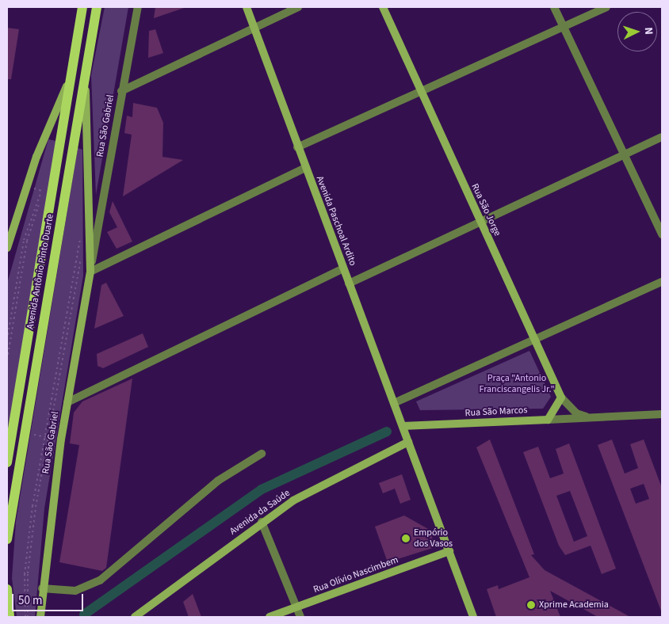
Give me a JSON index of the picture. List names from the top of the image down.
{
  "streets": {
    "main road": [
      "Rua São Gabriel",
      "Rua São Jorge",
      "Avenida Paschoal Ardito",
      "Avenida Antônio Pinto Duarte",
      "Rua São Marcos",
      "Avenida da Saúde",
      "Rua Olívio Nascimbem"
    ]
  },
  "crossings": [
    ["Rua São Gabriel", "Avenida Antônio Pinto Duarte"],
    ["Rua São Jorge", "Rua São Marcos"],
    ["Avenida Paschoal Ardito", "Rua São Marcos"],
    ["Avenida Paschoal Ardito", "Avenida da Saúde"],
    ["Avenida Paschoal Ardito", "Rua Olívio Nascimbem"]
  ],
  "parks": ["Praça \"Antonio Franciscangelis Jr.\""],
  "places": ["Empório dos Vasos", "Xprime Academia"],
  "scale_bar": "50 m",
  "north": "right"
}
